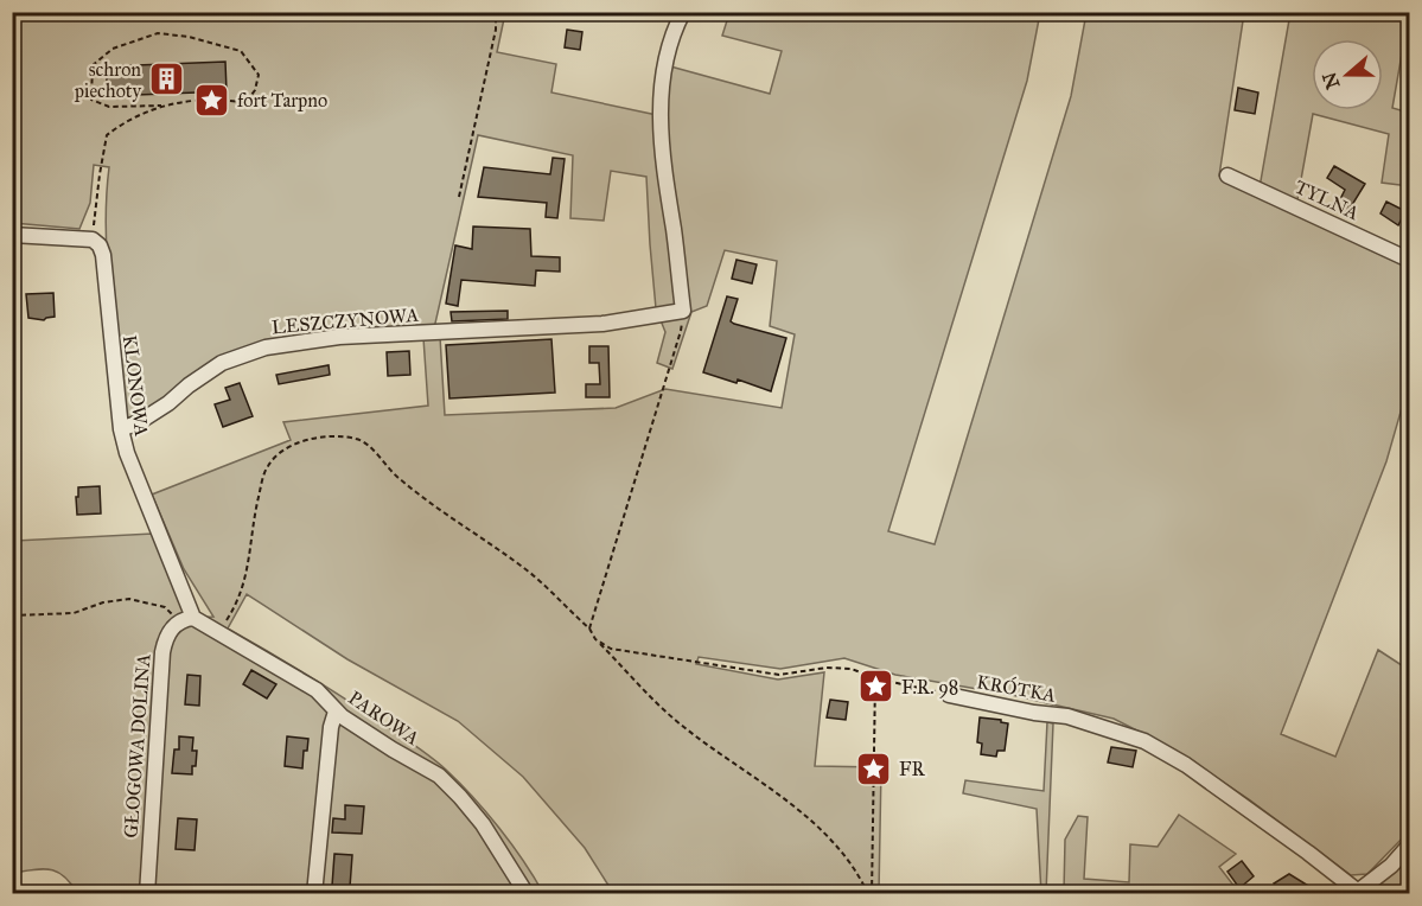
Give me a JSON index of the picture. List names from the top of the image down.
{
  "streets": {
    "street": [
      "TYLNA",
      "LESZCZYNOWA",
      "KLONOWA",
      "KRÓTKA",
      "PAROWA",
      "GŁOGOWA DOLINA"
    ]
  },
  "crossings": [
    ["LESZCZYNOWA", "KLONOWA"],
    ["KLONOWA", "PAROWA"],
    ["KLONOWA", "GŁOGOWA DOLINA"],
    ["PAROWA", "GŁOGOWA DOLINA"]
  ],
  "places": {
    "building": ["schron piechoty"],
    "place": ["fort Tarpno", "F.R. 98", "FR"]
  },
  "north": "left"
}
